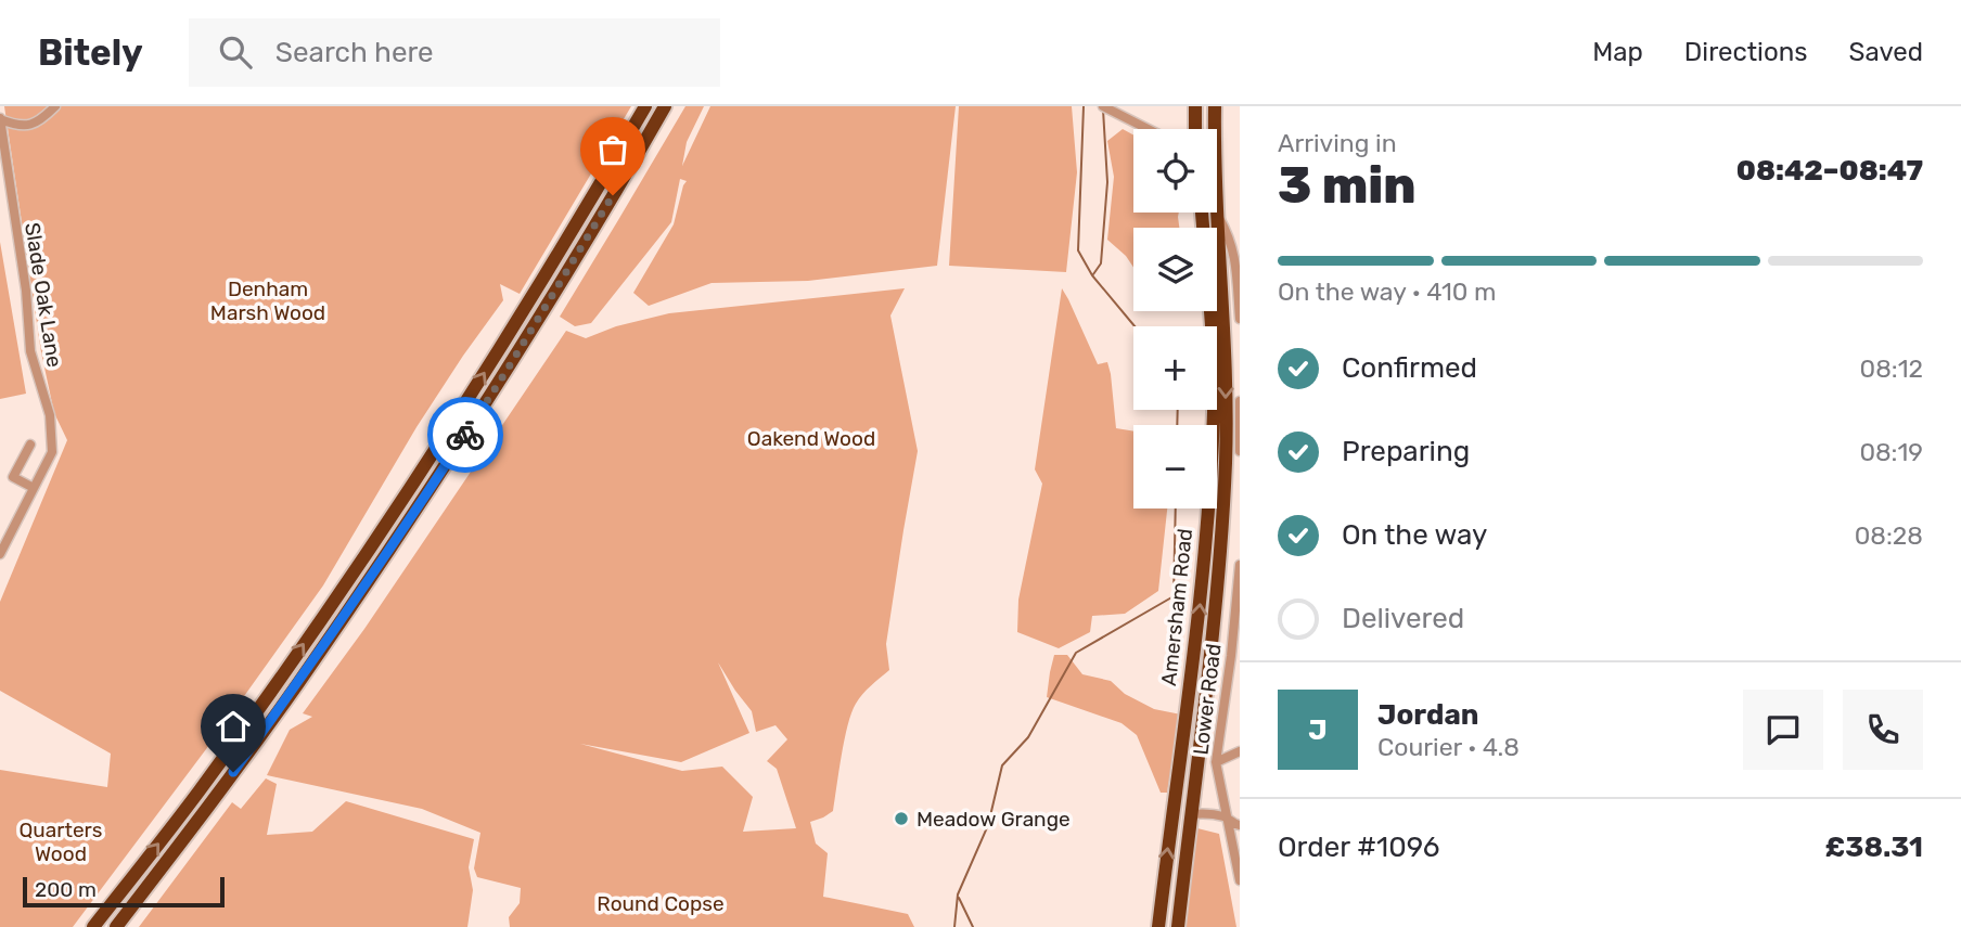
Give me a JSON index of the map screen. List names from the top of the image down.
{
  "streets": {
    "highway": ["Amersham Road"],
    "street": ["Slade Oak Lane", "Lower Road"]
  },
  "parks": [
    "Denham Marsh Wood",
    "Oakend Wood",
    "Quarters Wood",
    "Round Copse"
  ],
  "places": ["Meadow Grange"],
  "scale_bar": "200 m",
  "page": {
    "header": "Bitely",
    "search": "Search here",
    "nav": ["Map", "Directions", "Saved"],
    "heading": ["3 min", "Arriving in", "08:42–08:47"],
    "panel": [
      "Jordan",
      "Courier · 4.8",
      "Order #1096",
      "£38.31"
    ],
    "map_buttons": ["+", "−"],
    "bar": "On the way · 410 m",
    "list": [
      ["Confirmed", "08:12"],
      ["Preparing", "08:19"],
      ["On the way", "08:28"],
      "Delivered"
    ],
    "round": "J",
    "scale": "200 m"
  }
}
